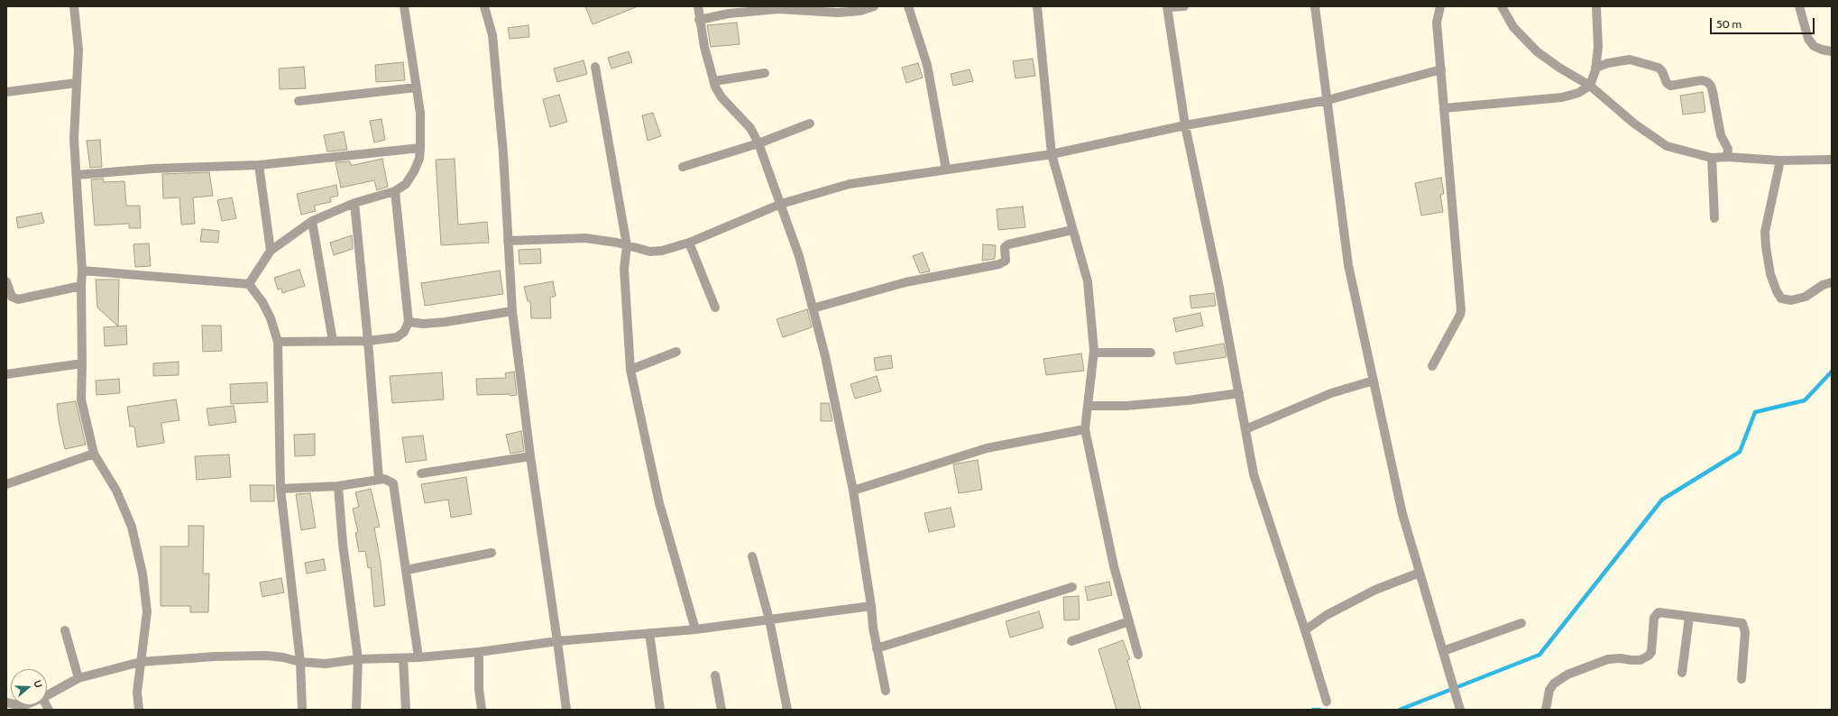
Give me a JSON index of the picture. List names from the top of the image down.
{
  "scale_bar": "50 m",
  "north": "right"
}
